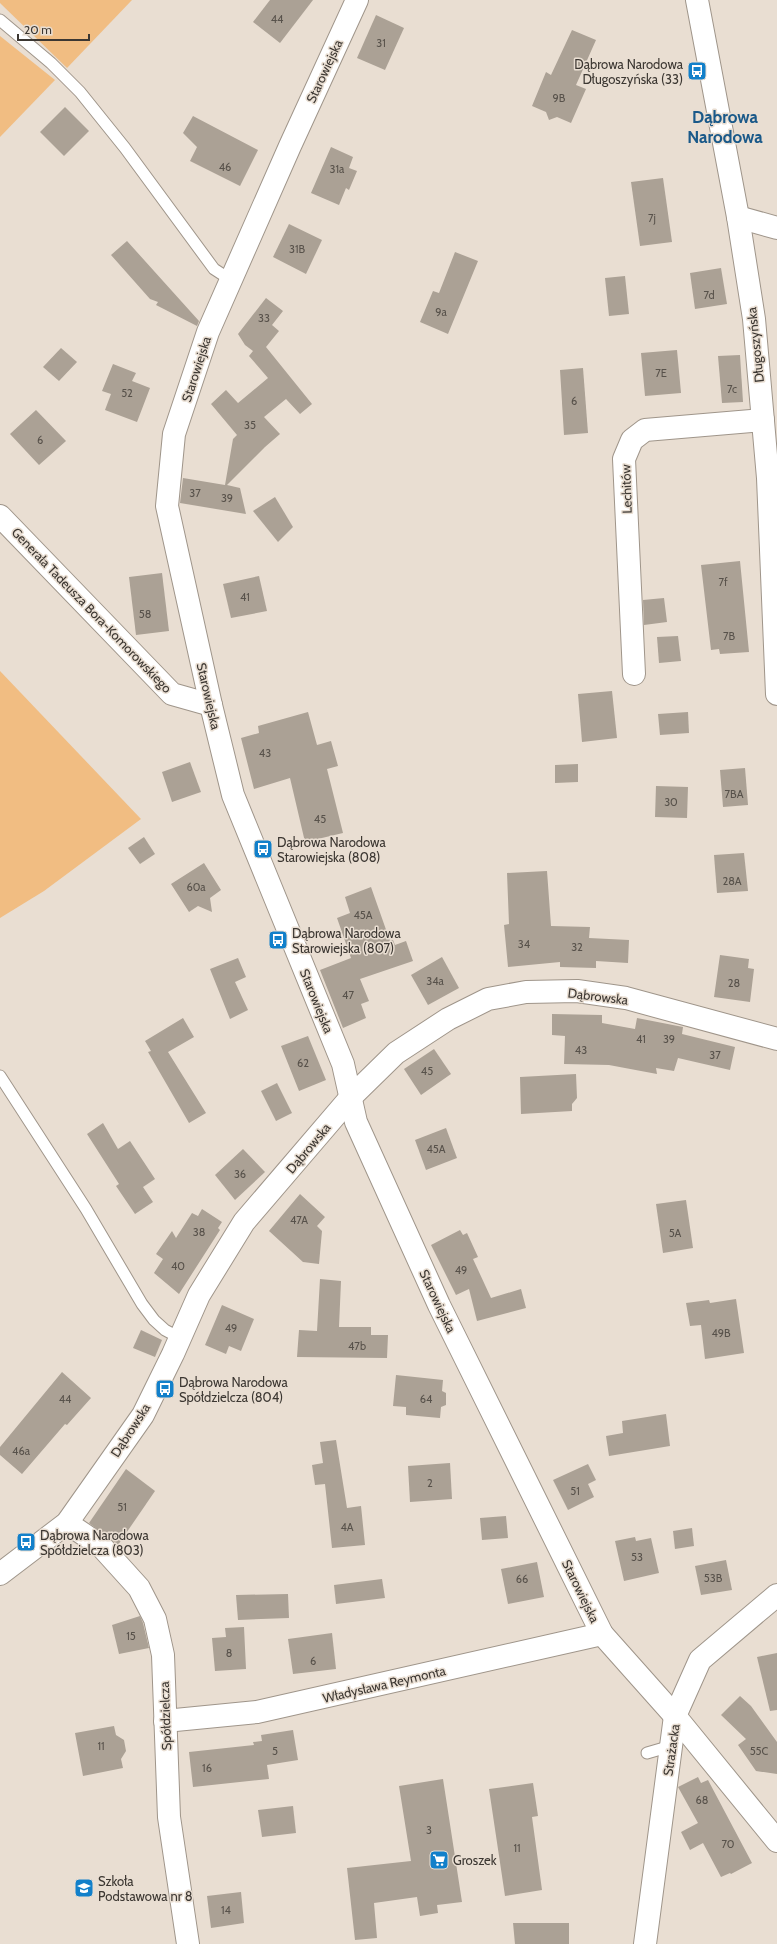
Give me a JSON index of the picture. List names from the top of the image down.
{
  "streets": {
    "street": [
      "Starowiejska",
      "Długoszyńska",
      "Lechitów",
      "Generała Tadeusza Bora-Komorowskiego",
      "Dąbrowska",
      "Władysława Reymonta",
      "Spółdzielcza",
      "Strażacka"
    ]
  },
  "crossings": [
    ["Starowiejska", "Generała Tadeusza Bora-Komorowskiego"],
    ["Starowiejska", "Dąbrowska"],
    ["Starowiejska", "Władysława Reymonta"],
    ["Starowiejska", "Strażacka"],
    ["Długoszyńska", "Lechitów"],
    ["Dąbrowska", "Spółdzielcza"],
    ["Władysława Reymonta", "Spółdzielcza"]
  ],
  "districts": ["Dąbrowa Narodowa"],
  "places": {
    "bus stop": [
      "Dąbrowa Narodowa Długoszyńska (33)",
      "Dąbrowa Narodowa Starowiejska (808)",
      "Dąbrowa Narodowa Starowiejska (807)",
      "Dąbrowa Narodowa Spółdzielcza (804)",
      "Dąbrowa Narodowa Spółdzielcza (803)"
    ],
    "supermarket": ["Groszek"],
    "school or university": ["Szkoła Podstawowa nr 8"]
  },
  "house_numbers": [
    "44",
    "31",
    "9B",
    "46",
    "31a",
    "7j",
    "31B",
    "7d",
    "9a",
    "33",
    "7E",
    "7c",
    "52",
    "6",
    "35",
    "6",
    "37",
    "39",
    "7f",
    "41",
    "58",
    "7B",
    "43",
    "7BA",
    "30",
    "45",
    "28A",
    "60a",
    "45A",
    "34",
    "32",
    "34a",
    "28",
    "47",
    "41",
    "39",
    "43",
    "37",
    "62",
    "45",
    "45A",
    "36",
    "47A",
    "38",
    "5A",
    "40",
    "49",
    "49",
    "49B",
    "47b",
    "44",
    "64",
    "46a",
    "2",
    "51",
    "51",
    "4A",
    "53",
    "53B",
    "66",
    "15",
    "8",
    "6",
    "11",
    "5",
    "55C",
    "16",
    "68",
    "3",
    "70",
    "11",
    "14"
  ],
  "scale_bar": "20 m"
}
